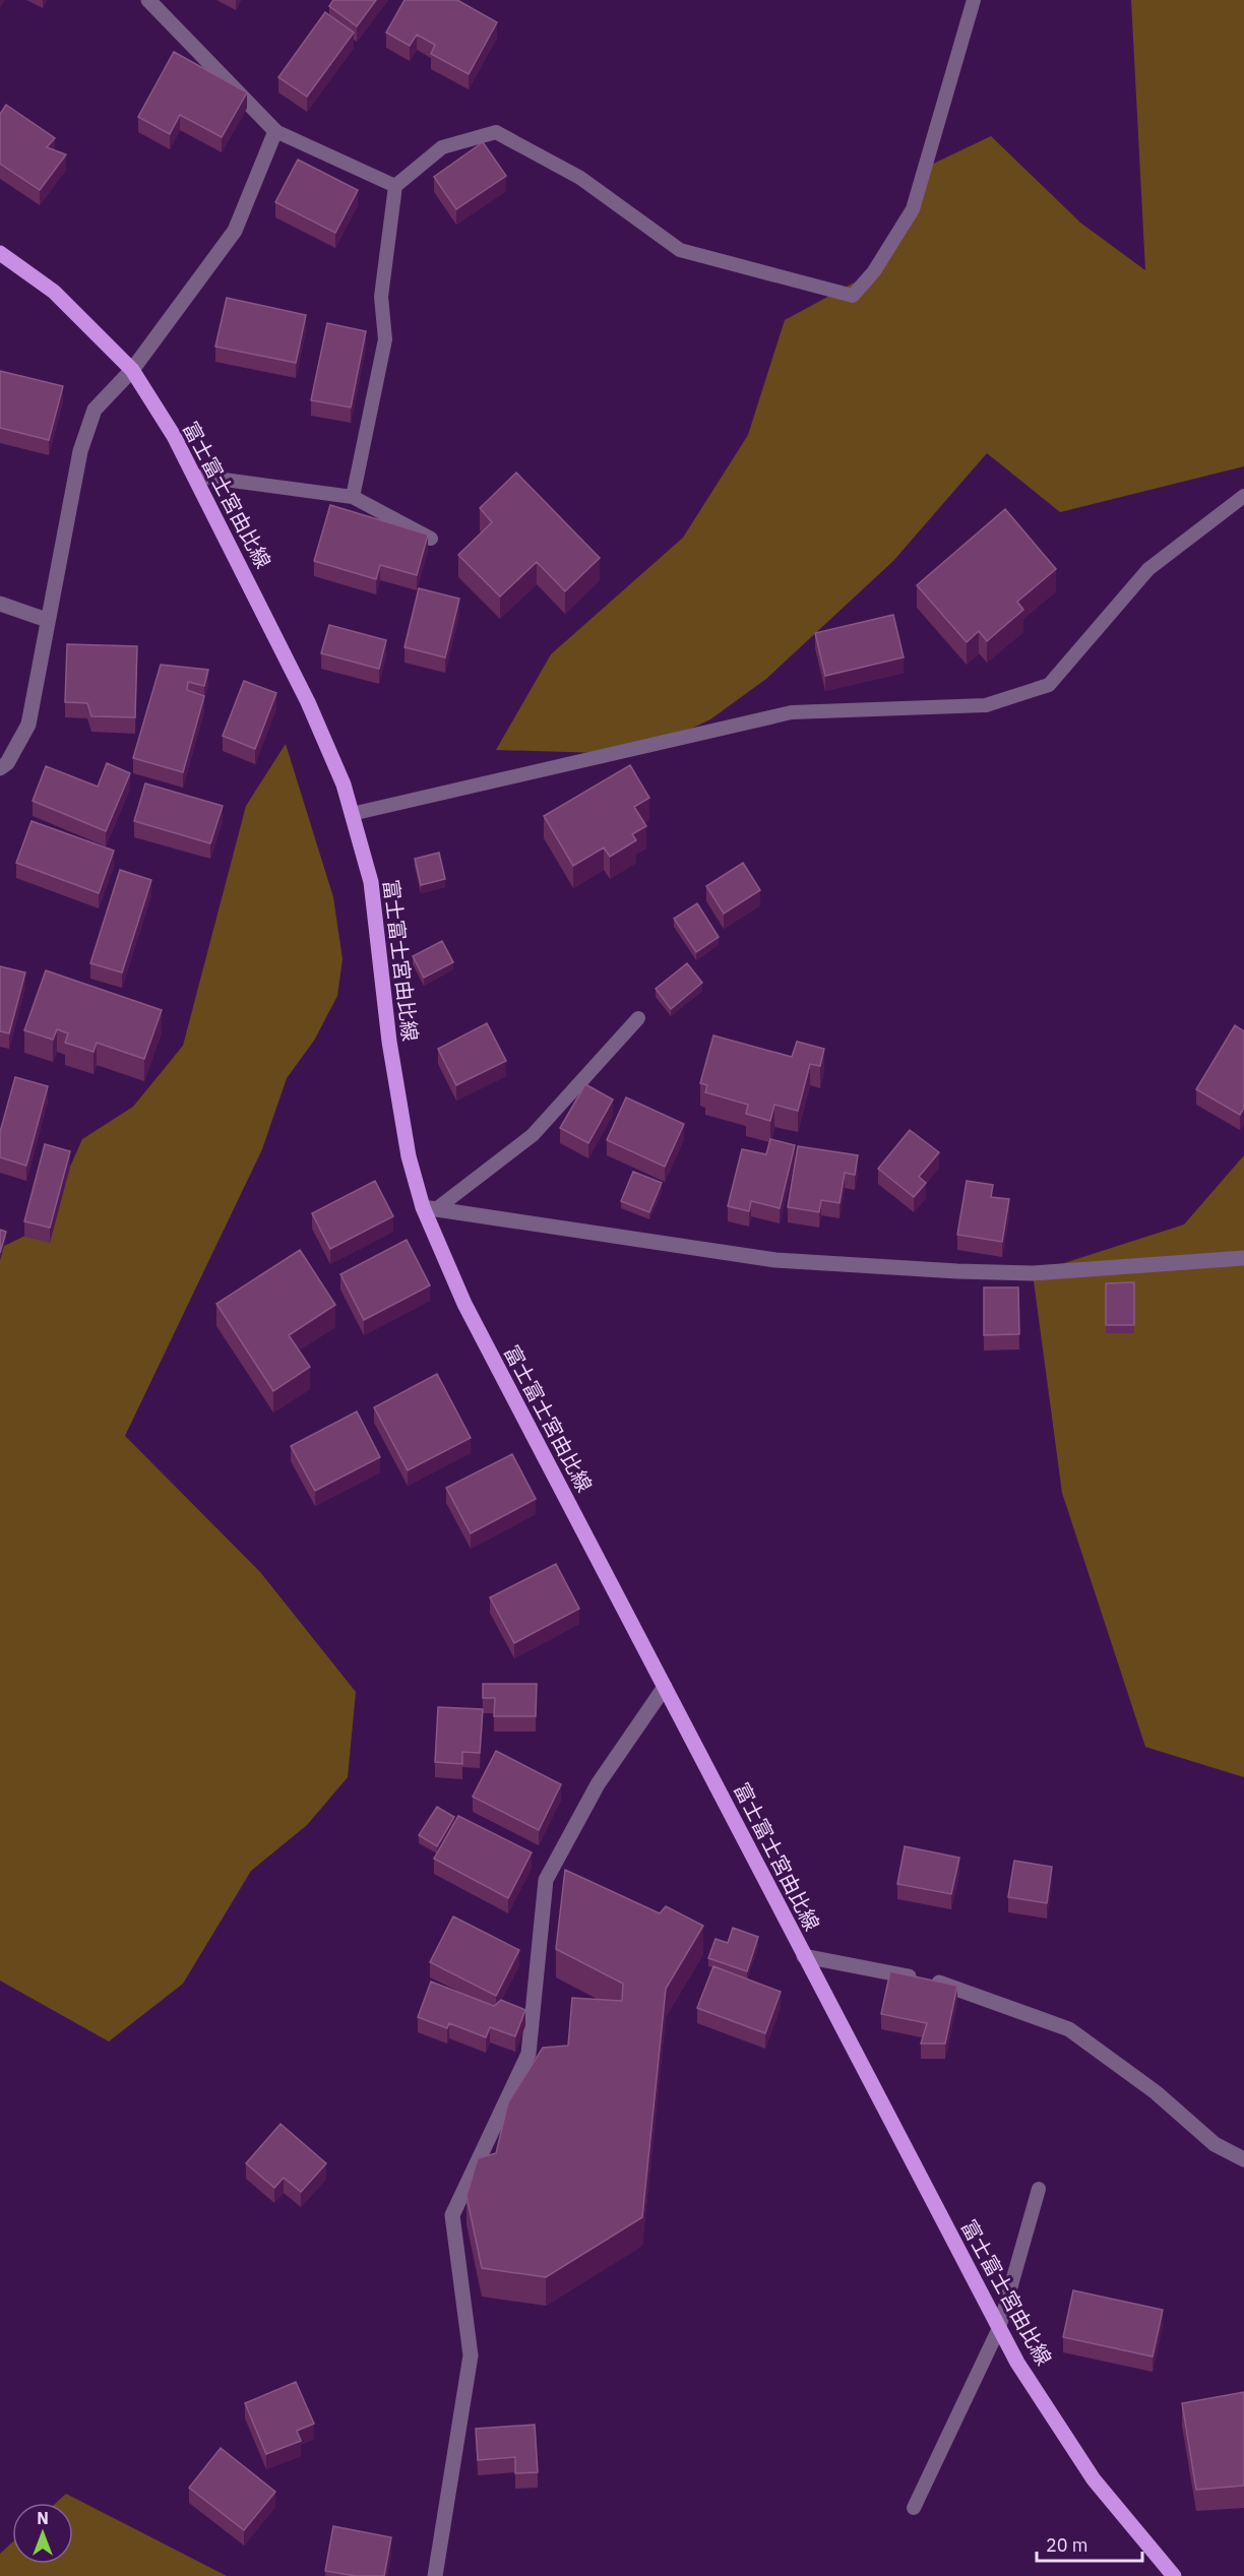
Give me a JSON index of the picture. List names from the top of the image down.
{
  "streets": {
    "main road": ["富士富士宮由比線"]
  },
  "scale_bar": "20 m",
  "north": "top"
}
